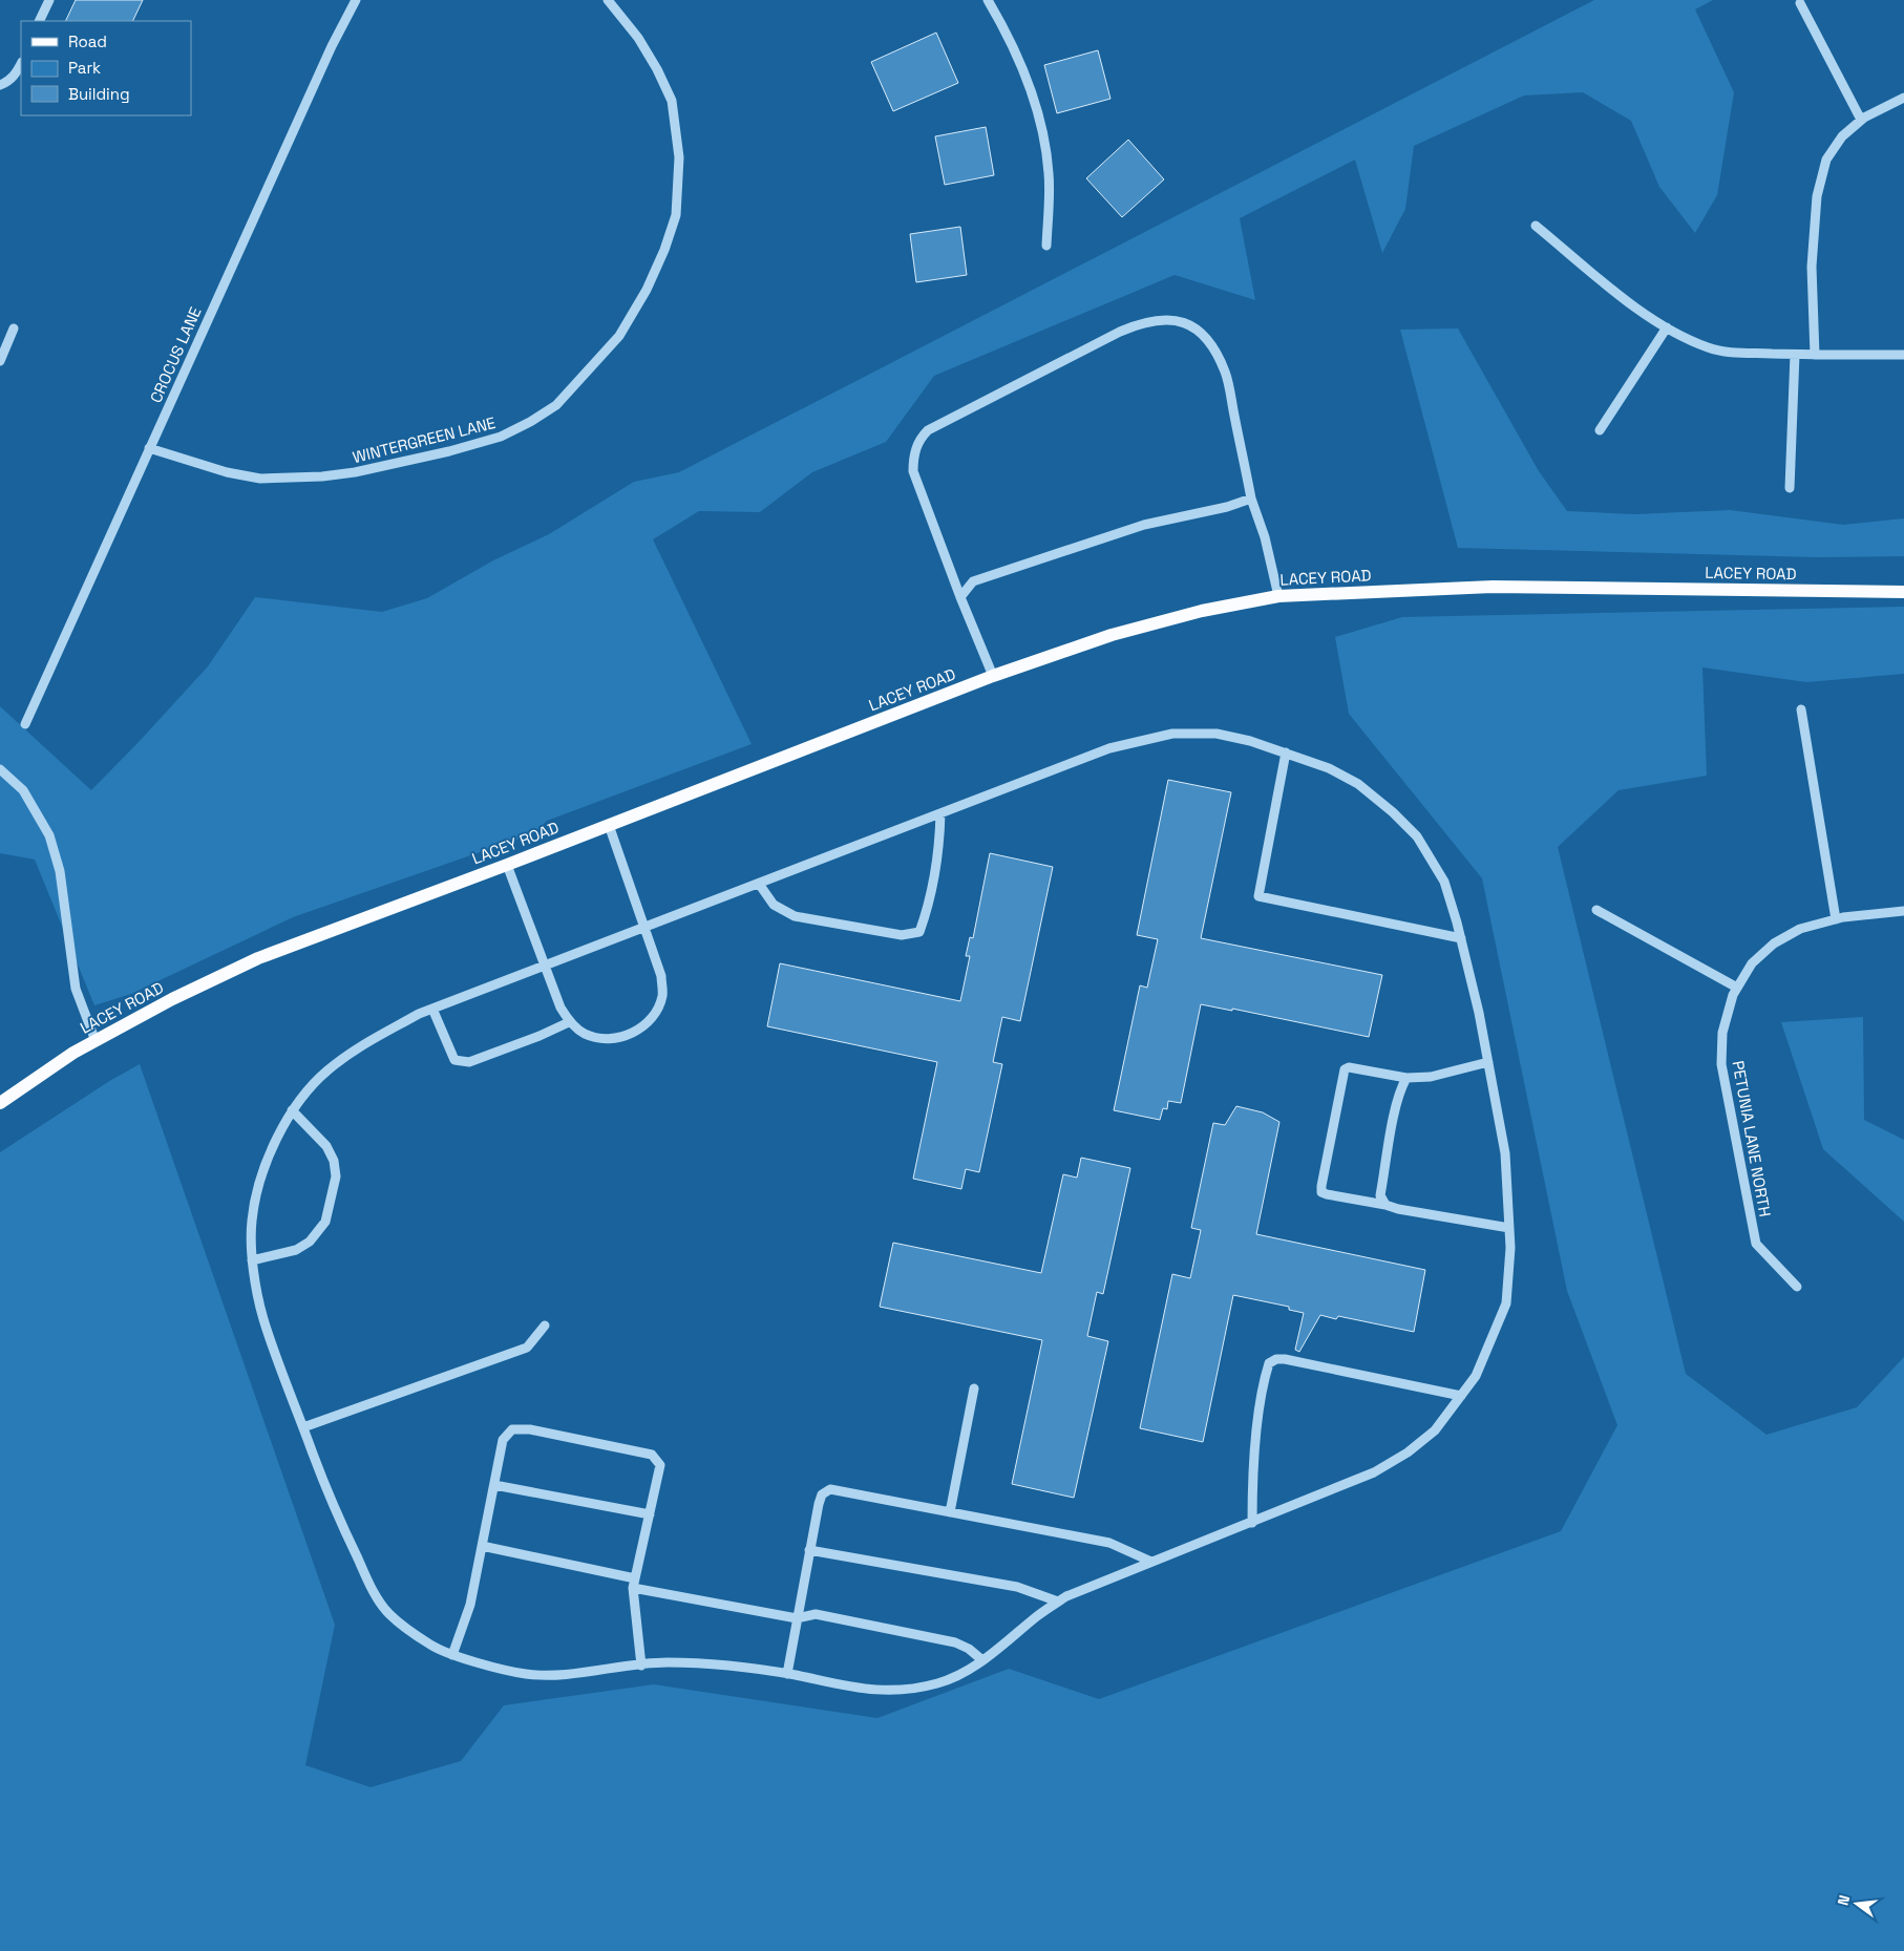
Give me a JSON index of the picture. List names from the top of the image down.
{
  "streets": {
    "main road": ["LACEY ROAD"],
    "street": ["CROCUS LANE", "WINTERGREEN LANE", "PETUNIA LANE NORTH"]
  },
  "crossings": [
    ["CROCUS LANE", "WINTERGREEN LANE"]
  ],
  "legend": ["Road", "Park", "Building"],
  "north": "left"
}
